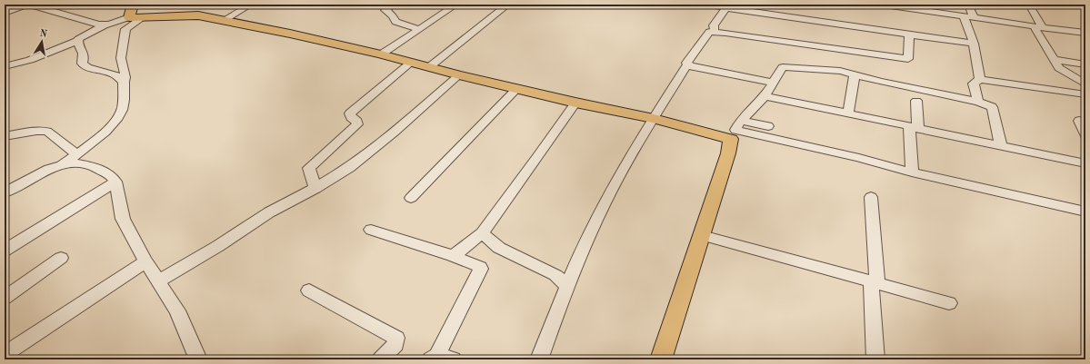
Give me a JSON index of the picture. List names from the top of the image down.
{
  "north": "top"
}
